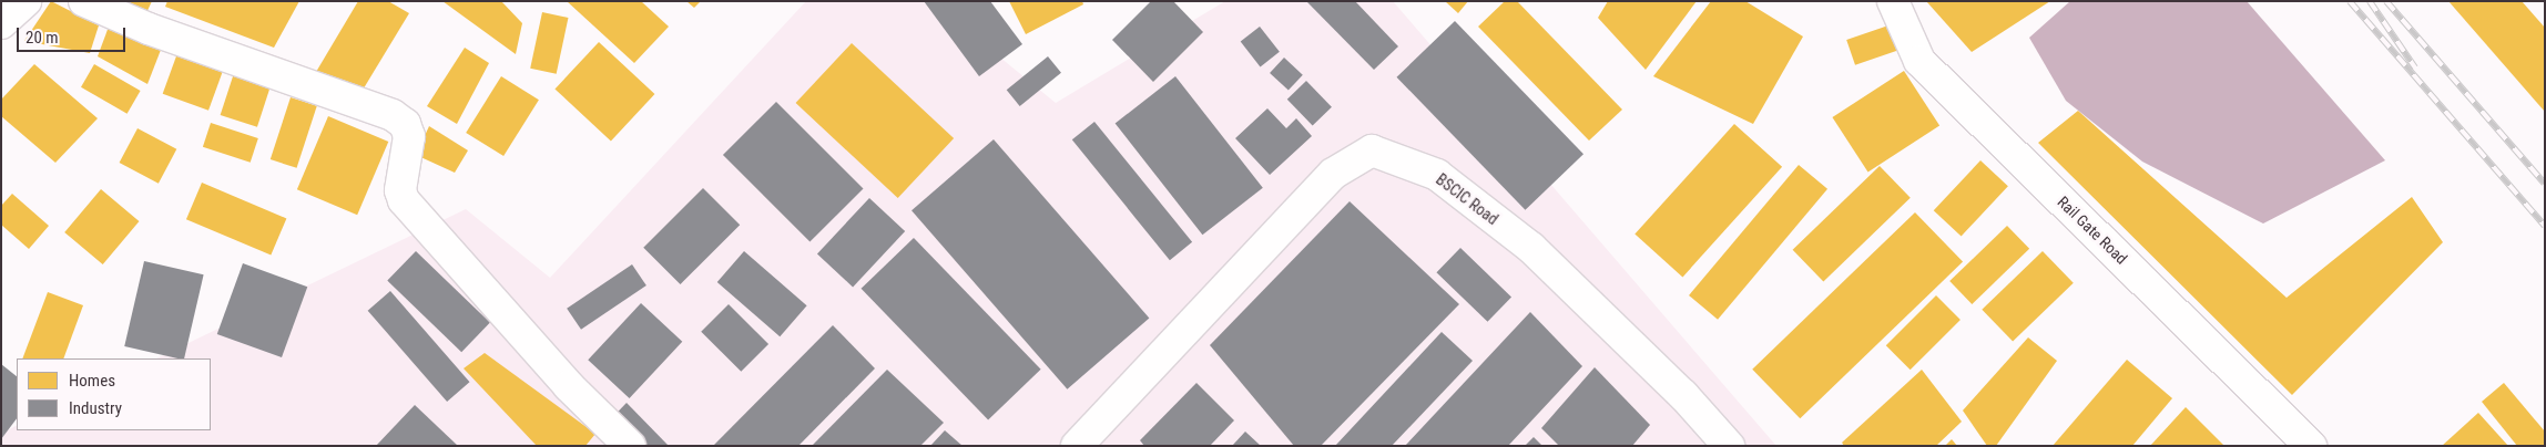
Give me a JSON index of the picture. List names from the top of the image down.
{
  "streets": {
    "street": ["BSCIC Road", "Rail Gate Road"]
  },
  "legend": ["Homes", "Industry"],
  "scale_bar": "20 m"
}
